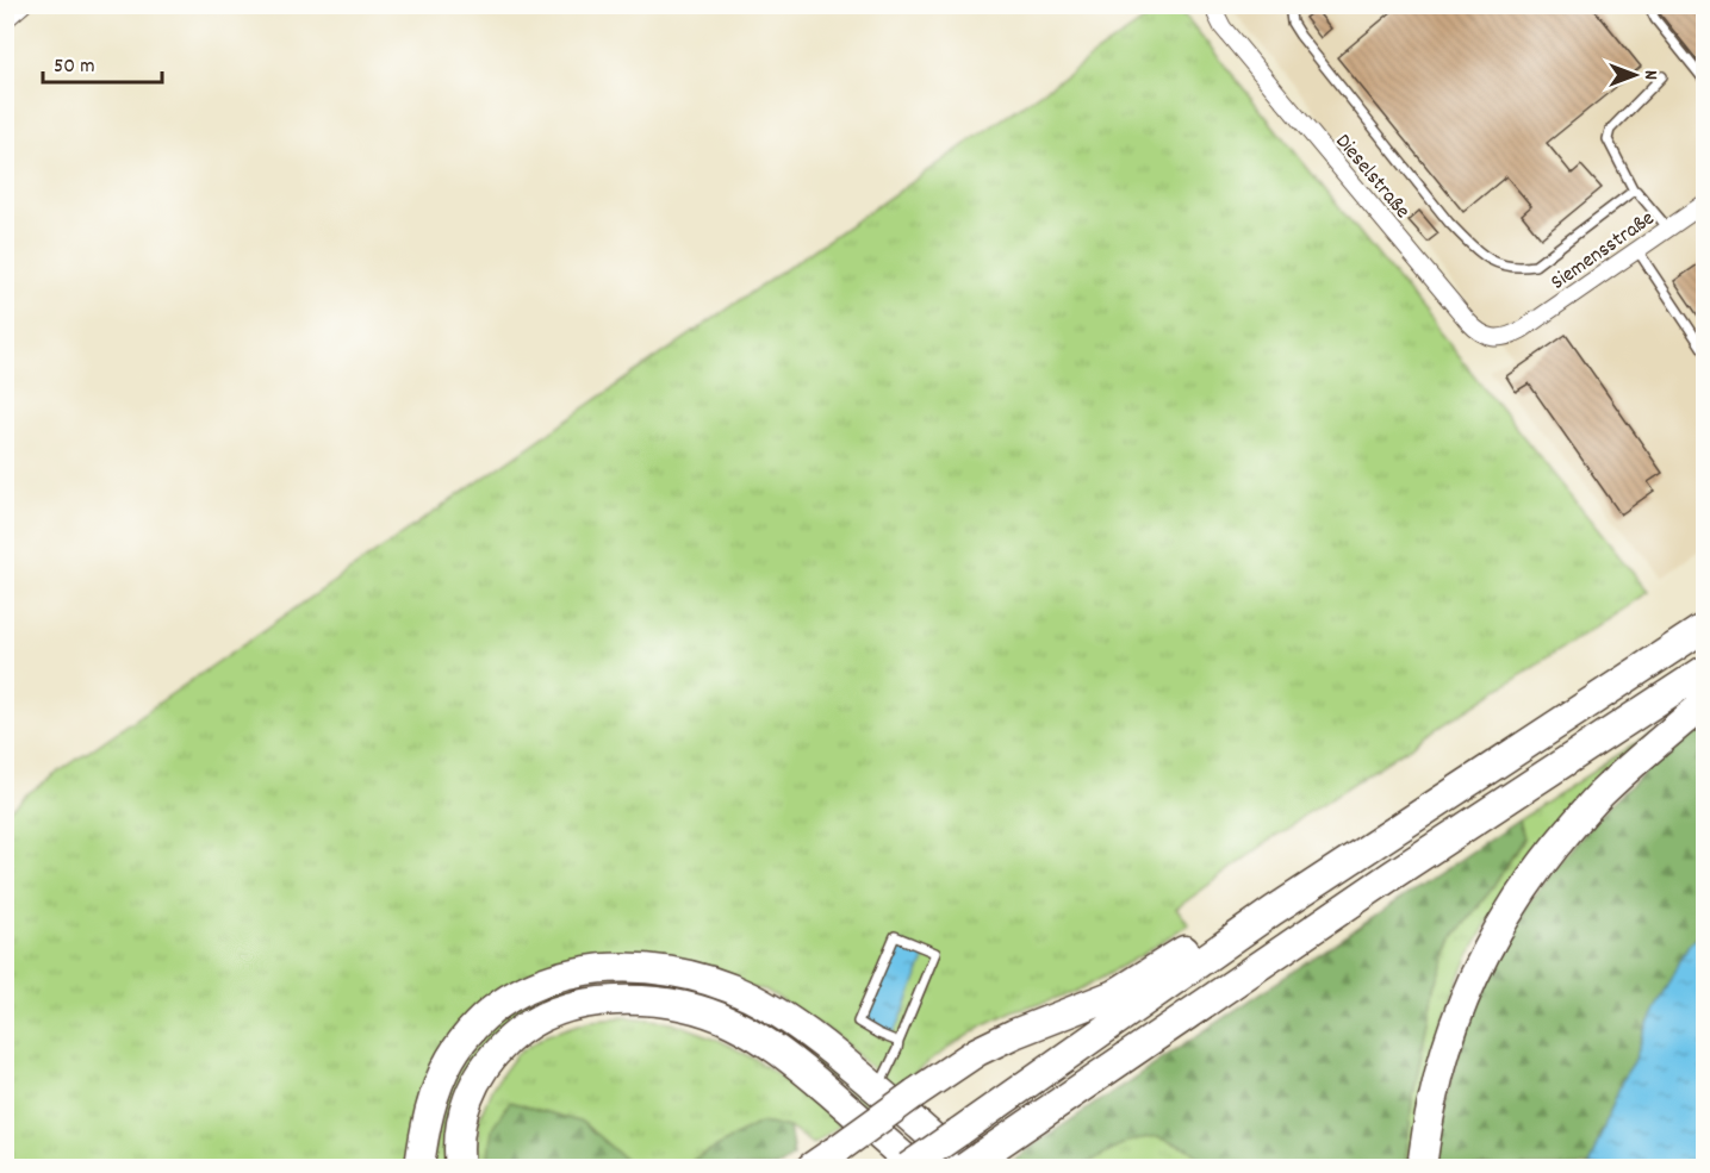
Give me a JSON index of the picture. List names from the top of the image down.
{
  "streets": {
    "street": ["Dieselstraße", "Siemensstraße"]
  },
  "crossings": [
    ["Dieselstraße", "Siemensstraße"]
  ],
  "scale_bar": "50 m",
  "north": "right"
}
